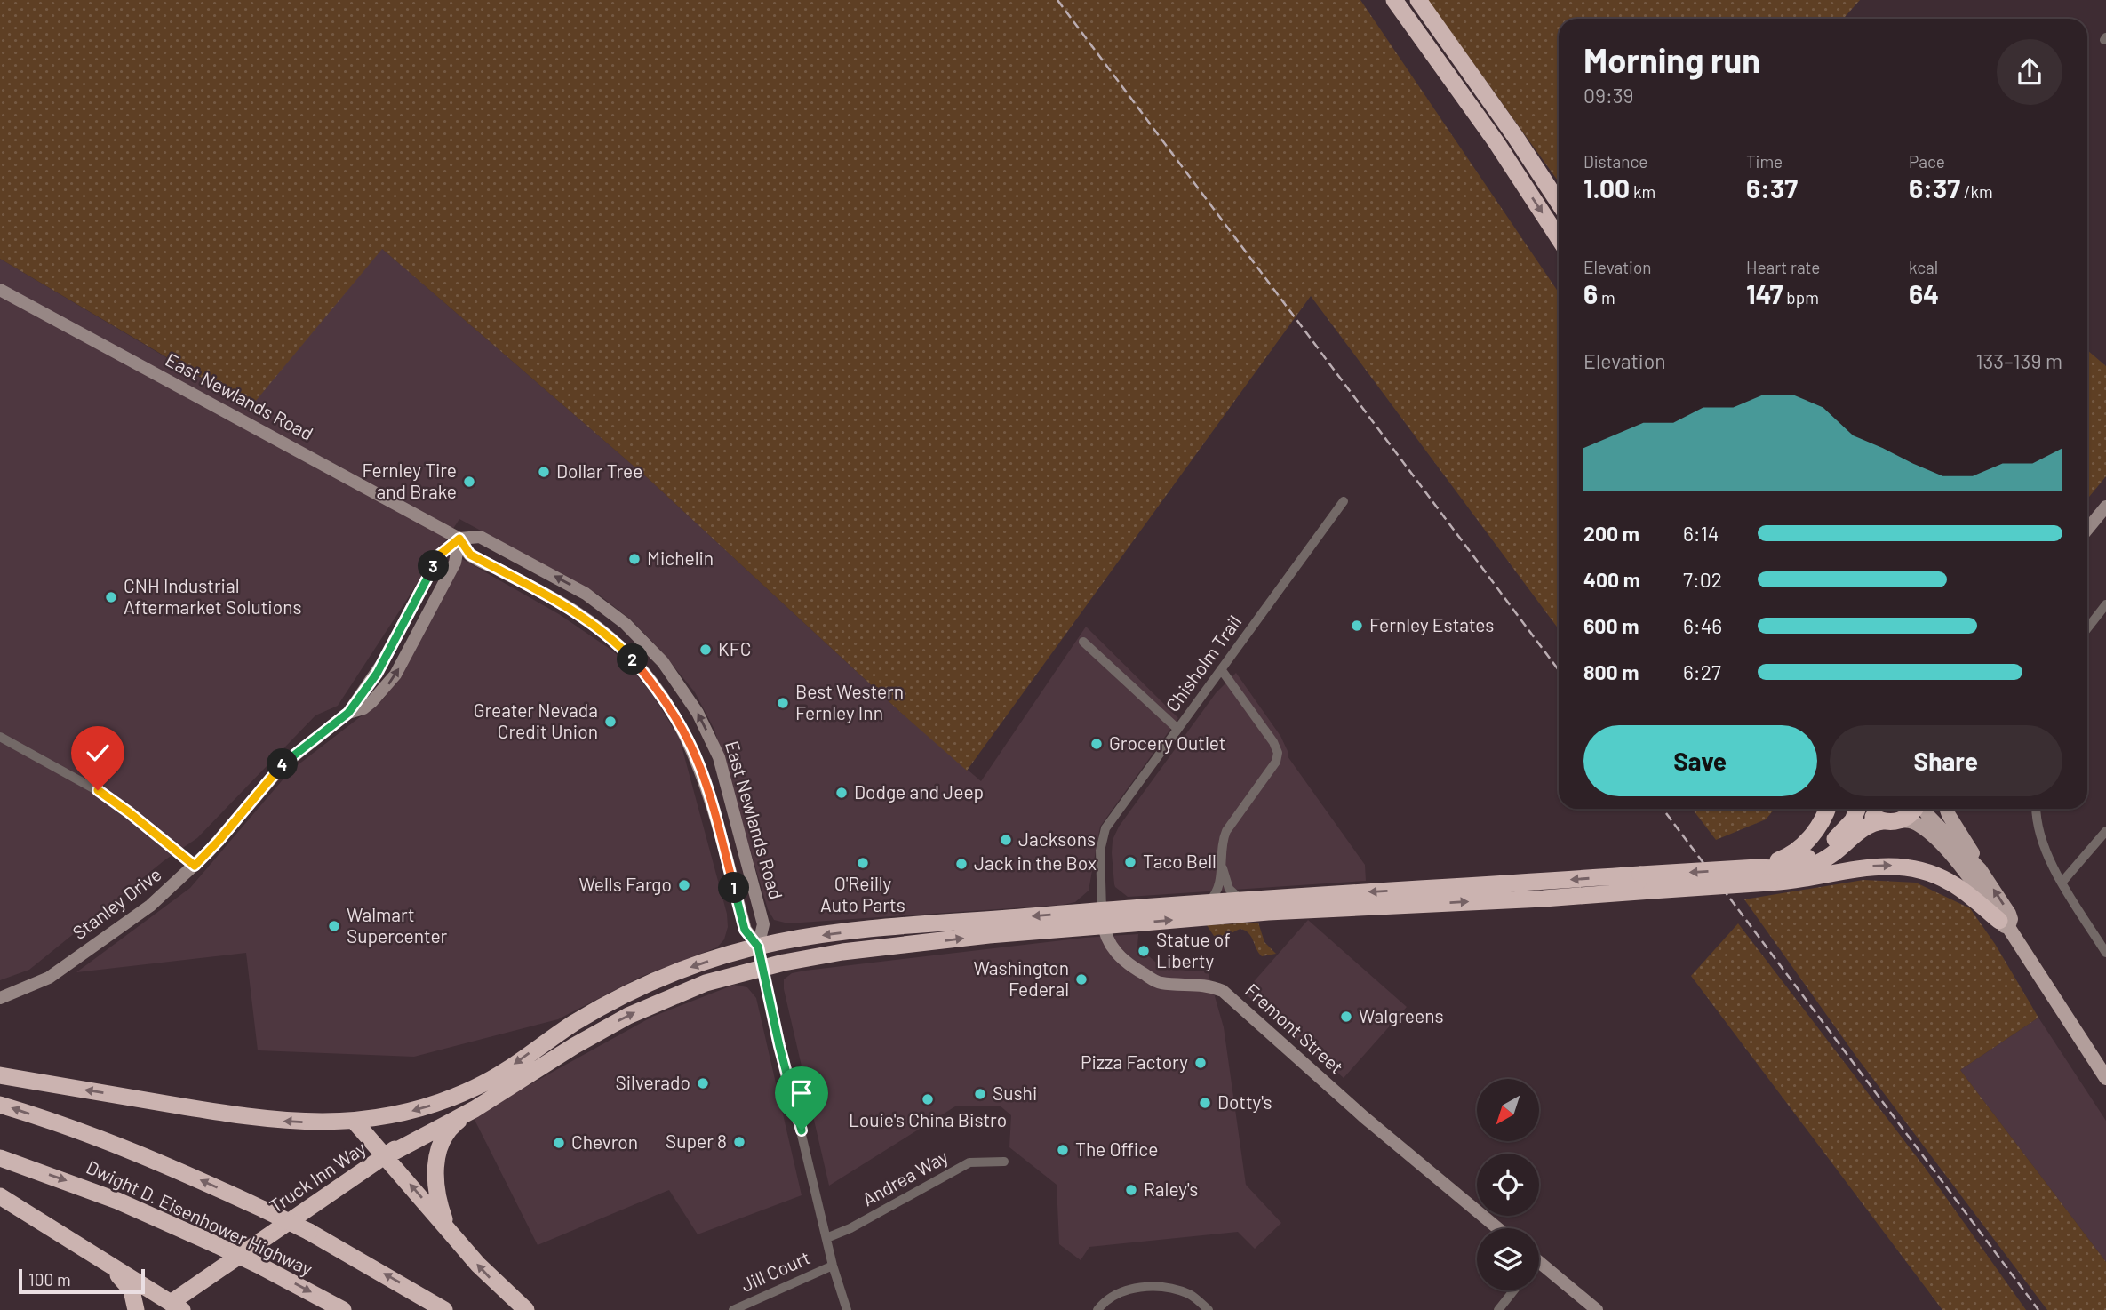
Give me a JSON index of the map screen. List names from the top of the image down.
{
  "streets": {
    "highway": ["Truck Inn Way", "Dwight D. Eisenhower Highway"],
    "street": [
      "East Newlands Road",
      "Chisholm Trail",
      "Stanley Drive",
      "Fremont Street",
      "Andrea Way",
      "Jill Court"
    ]
  },
  "crossings": [
    ["East Newlands Road", "Stanley Drive"],
    ["Chisholm Trail", "Fremont Street"]
  ],
  "places": [
    "Dollar Tree",
    "Fernley Tire and Brake",
    "Michelin",
    "CNH Industrial Aftermarket Solutions",
    "Fernley Estates",
    "KFC",
    "Best Western Fernley Inn",
    "Greater Nevada Credit Union",
    "Grocery Outlet",
    "Dodge and Jeep",
    "Jacksons",
    "Taco Bell",
    "O'Reilly Auto Parts",
    "Jack in the Box",
    "Wells Fargo",
    "Walmart Supercenter",
    "Statue of Liberty",
    "Washington Federal",
    "Walgreens",
    "Pizza Factory",
    "Silverado",
    "Sushi",
    "Louie's China Bistro",
    "Dotty's",
    "Super 8",
    "Chevron",
    "The Office",
    "Raley's"
  ],
  "scale_bar": "100 m",
  "north": "bottom left",
  "page": {
    "heading": ["Morning run", "09:39"],
    "stats": [
      ["Distance", "1.00 km"],
      ["Time", "6:37"],
      ["Pace", "6:37 /km"],
      ["Elevation", "6 m"],
      ["Heart rate", "147 bpm"],
      ["kcal", "64"]
    ],
    "chart": ["Elevation", "133–139 m"],
    "list": [
      {
        "name": "200 m",
        "note": "6:14"
      },
      {
        "name": "400 m",
        "note": "7:02"
      },
      {
        "name": "600 m",
        "note": "6:46"
      },
      {
        "name": "800 m",
        "note": "6:27"
      }
    ],
    "pins": [
      "3",
      "2",
      "4",
      "1"
    ],
    "buttons": ["Save", "Share"],
    "scale": "100 m"
  }
}
